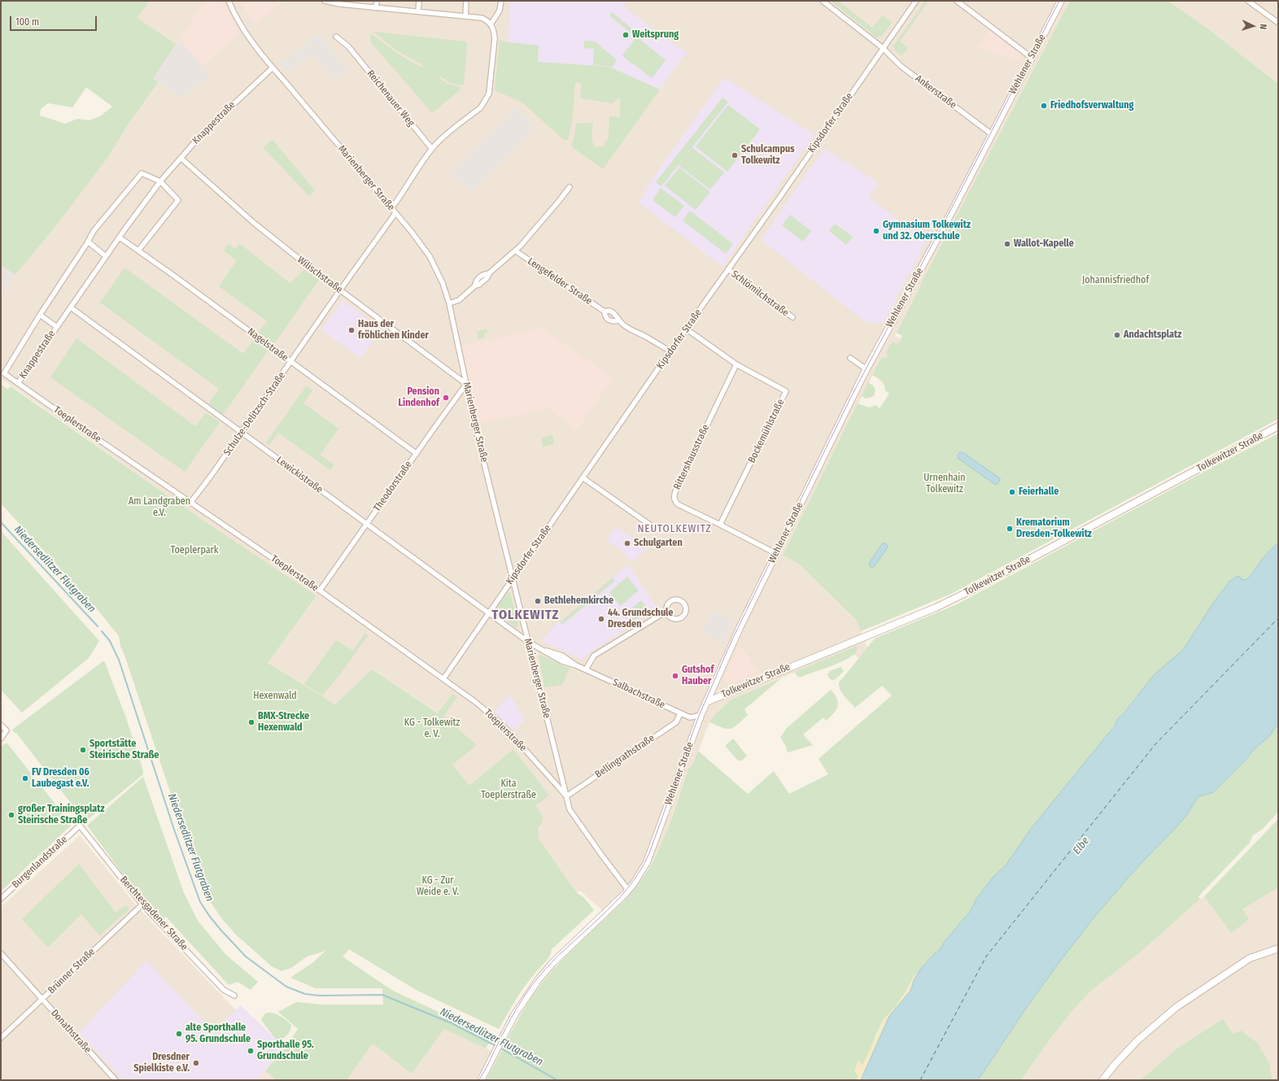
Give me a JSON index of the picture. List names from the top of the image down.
{
  "streets": {
    "main road": ["Wehlener Straße", "Tolkewitzer Straße"],
    "street": [
      "Ankerstraße",
      "Reichenauer Weg",
      "Knappestraße",
      "Kipsdorfer Straße",
      "Marienberger Straße",
      "Wilischstraße",
      "Lengefelder Straße",
      "Schlömilchstraße",
      "Nagelstraße",
      "Schulze-Delitzsch-Straße",
      "Toeplerstraße",
      "Bockemühlstraße",
      "Rittershausstraße",
      "Lewickistraße",
      "Theodorstraße",
      "Salbachstraße",
      "Bellingrathstraße",
      "Burgenlandstraße",
      "Berchtesgadener Straße",
      "Brünner Straße",
      "Donathstraße"
    ]
  },
  "crossings": [
    ["Wehlener Straße", "Ankerstraße"],
    ["Wehlener Straße", "Marienberger Straße"],
    ["Wehlener Straße", "Tolkewitzer Straße"],
    ["Wehlener Straße", "Rittershausstraße"],
    ["Wehlener Straße", "Salbachstraße"],
    ["Ankerstraße", "Kipsdorfer Straße"],
    ["Knappestraße", "Marienberger Straße"],
    ["Knappestraße", "Wilischstraße"],
    ["Knappestraße", "Nagelstraße"],
    ["Knappestraße", "Toeplerstraße"],
    ["Knappestraße", "Lewickistraße"],
    ["Kipsdorfer Straße", "Marienberger Straße"],
    ["Kipsdorfer Straße", "Lengefelder Straße"],
    ["Kipsdorfer Straße", "Schlömilchstraße"],
    ["Kipsdorfer Straße", "Toeplerstraße"],
    ["Kipsdorfer Straße", "Bockemühlstraße"],
    ["Kipsdorfer Straße", "Lewickistraße"],
    ["Marienberger Straße", "Wilischstraße"],
    ["Marienberger Straße", "Schulze-Delitzsch-Straße"],
    ["Marienberger Straße", "Toeplerstraße"],
    ["Marienberger Straße", "Lewickistraße"],
    ["Marienberger Straße", "Theodorstraße"],
    ["Marienberger Straße", "Salbachstraße"],
    ["Marienberger Straße", "Bellingrathstraße"],
    ["Wilischstraße", "Schulze-Delitzsch-Straße"],
    ["Wilischstraße", "Theodorstraße"],
    ["Nagelstraße", "Schulze-Delitzsch-Straße"],
    ["Nagelstraße", "Theodorstraße"],
    ["Schulze-Delitzsch-Straße", "Toeplerstraße"],
    ["Schulze-Delitzsch-Straße", "Lewickistraße"],
    ["Toeplerstraße", "Theodorstraße"],
    ["Toeplerstraße", "Bellingrathstraße"],
    ["Bockemühlstraße", "Rittershausstraße"],
    ["Lewickistraße", "Theodorstraße"],
    ["Lewickistraße", "Salbachstraße"],
    ["Salbachstraße", "Bellingrathstraße"],
    ["Burgenlandstraße", "Berchtesgadener Straße"],
    ["Berchtesgadener Straße", "Brünner Straße"],
    ["Brünner Straße", "Donathstraße"]
  ],
  "districts": ["NEUTOLKEWITZ", "TOLKEWITZ"],
  "water": ["Niedersedlitzer Flutgraben", "Elbe"],
  "parks": [
    "Johannisfriedhof",
    "Urnenhain Tolkewitz",
    "Am Landgraben e.V.",
    "Toeplerpark",
    "Hexenwald",
    "KG - Tolkewitz e. V.",
    "Kita Toeplerstraße",
    "KG - Zur Weide e. V."
  ],
  "places": [
    "Weitsprung",
    "Friedhofsverwaltung",
    "Schulcampus Tolkewitz",
    "Gymnasium Tolkewitz und 32. Oberschule",
    "Wallot-Kapelle",
    "Haus der fröhlichen Kinder",
    "Andachtsplatz",
    "Pension Lindenhof",
    "Feierhalle",
    "Krematorium Dresden-Tolkewitz",
    "Schulgarten",
    "Bethlehemkirche",
    "44. Grundschule Dresden",
    "Gutshof Hauber",
    "BMX-Strecke Hexenwald",
    "Sportstätte Steirische Straße",
    "FV Dresden 06 Laubegast e.V.",
    "großer Trainingsplatz Steirische Straße",
    "alte Sporthalle 95. Grundschule",
    "Sporthalle 95. Grundschule",
    "Dresdner Spielkiste e.V."
  ],
  "scale_bar": "100 m",
  "north": "right"
}
